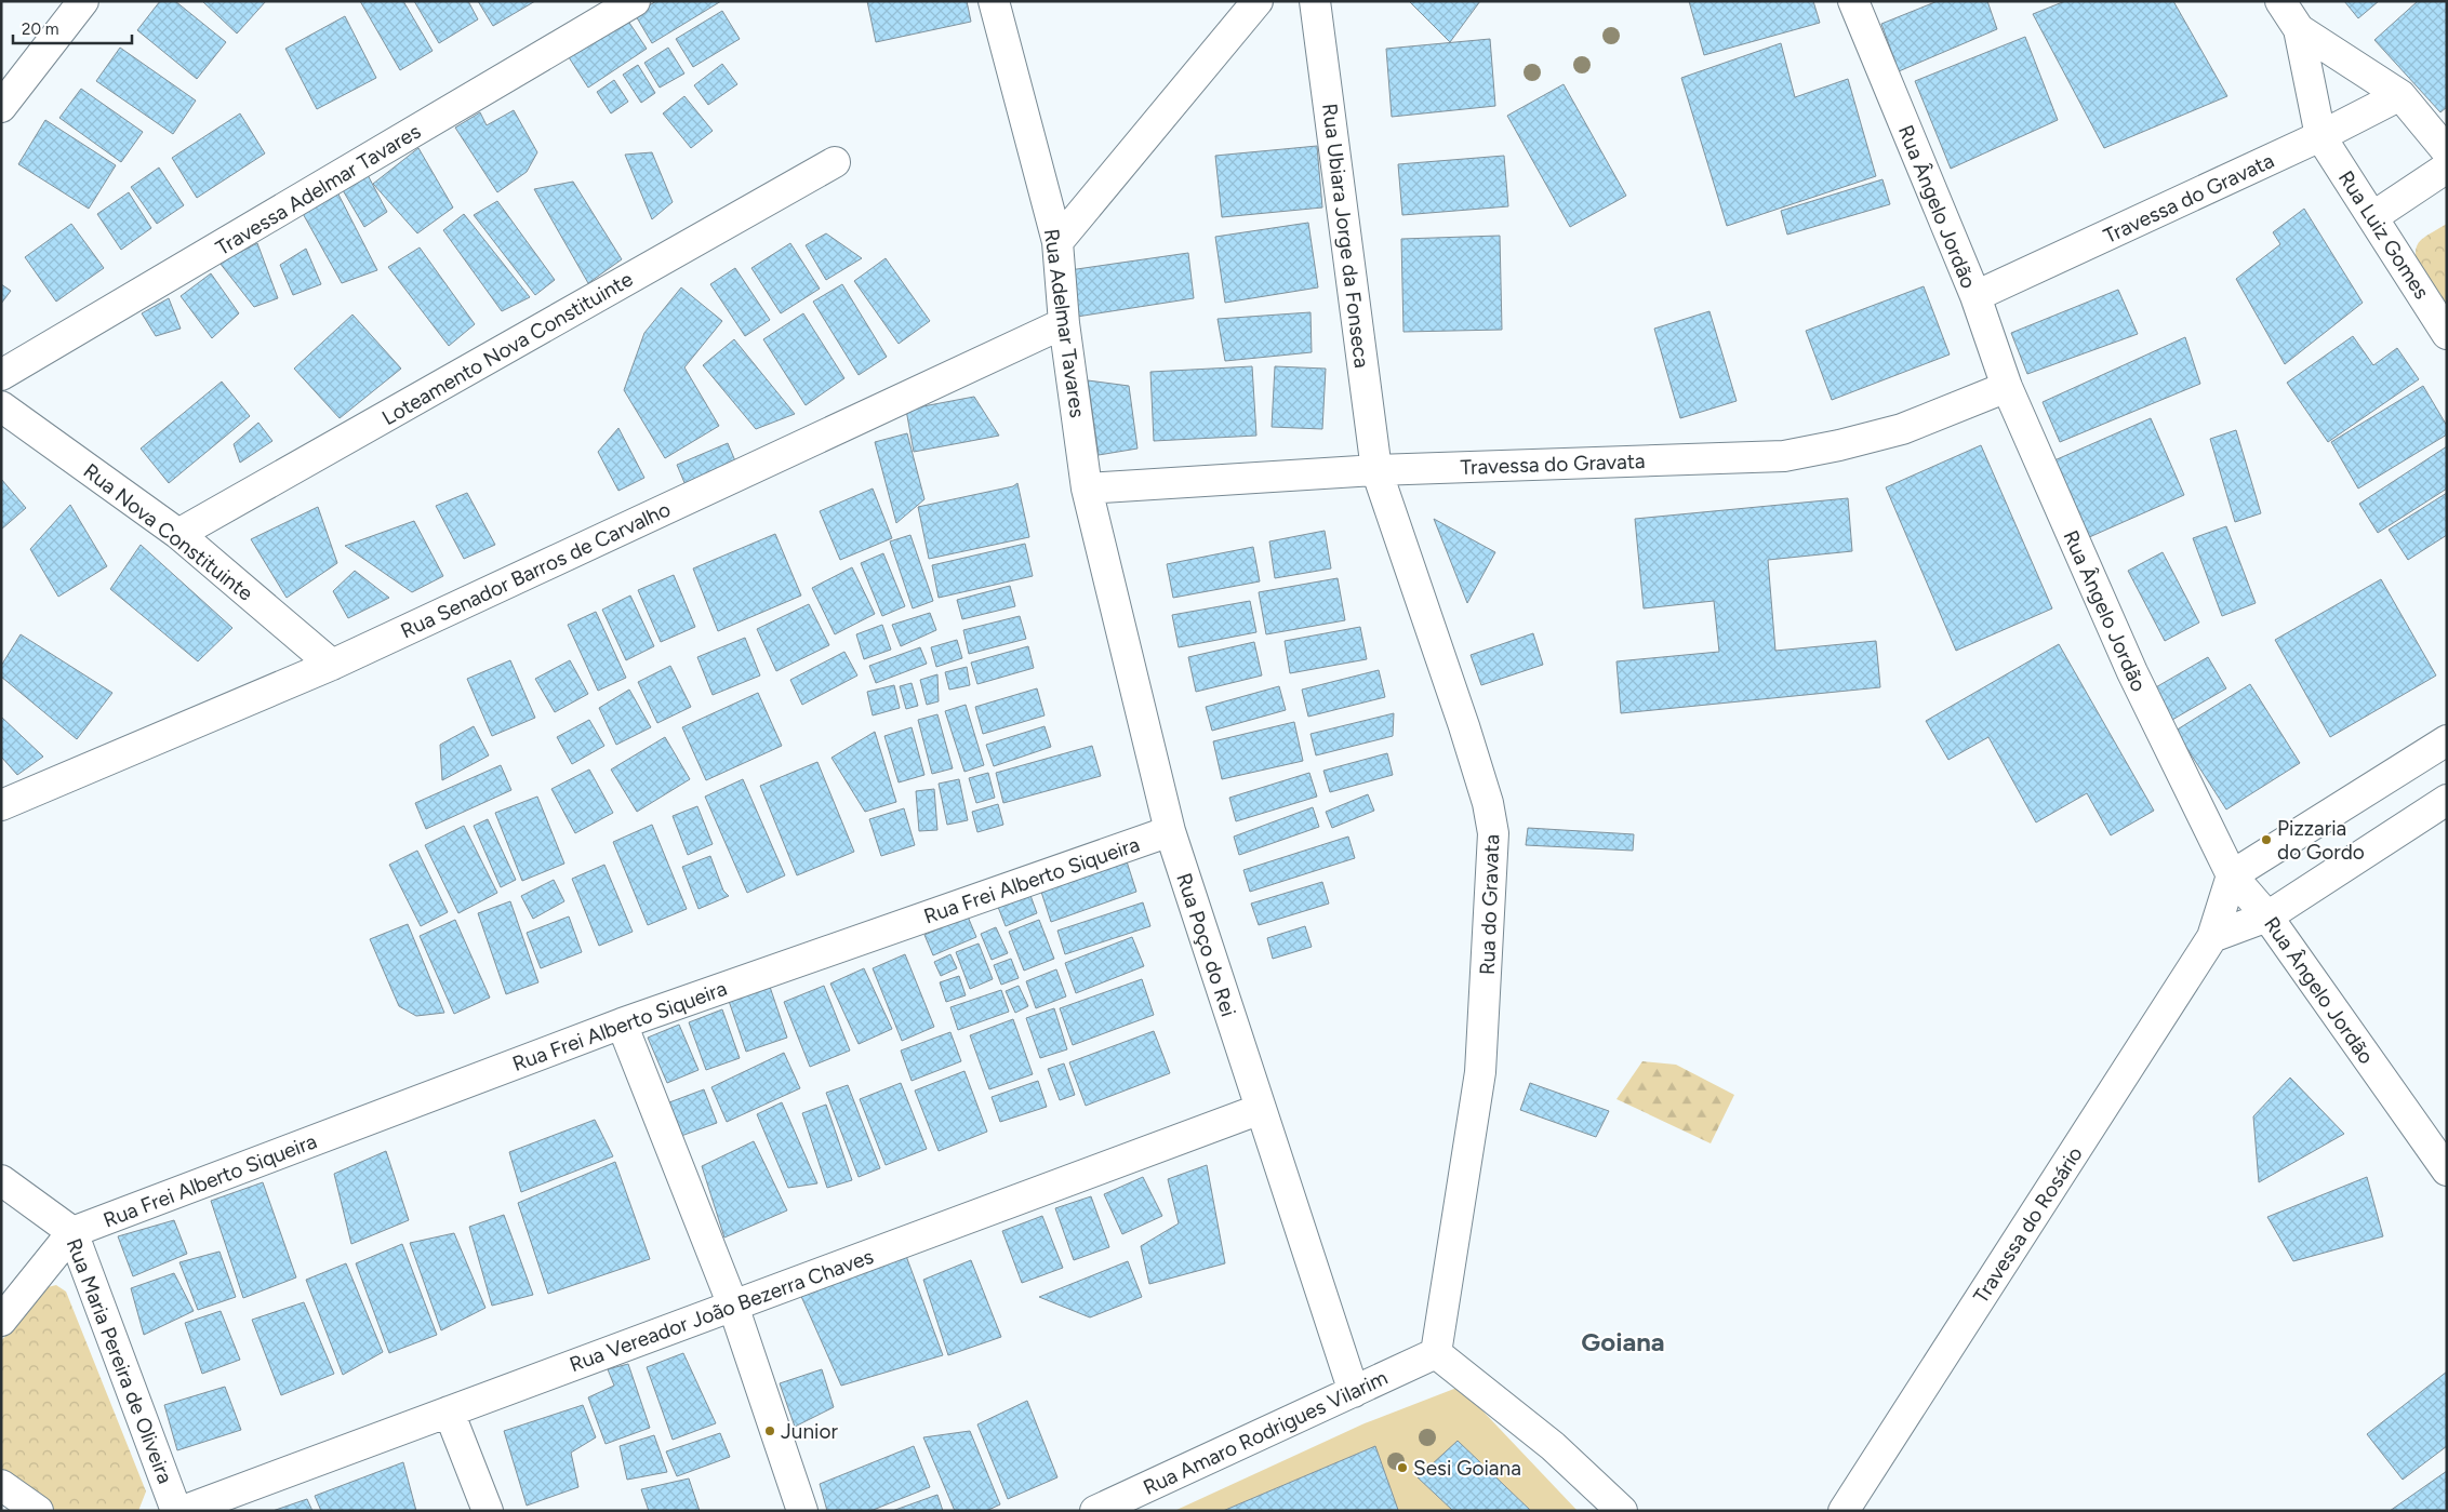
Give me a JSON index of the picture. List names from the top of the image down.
{
  "streets": {
    "street": [
      "Travessa Adelmar Tavares",
      "Travessa do Gravata",
      "Rua Ângelo Jordão",
      "Rua Luiz Gomes",
      "Rua Ubiara Jorge da Fonseca",
      "Rua Adelmar Tavares",
      "Loteamento Nova Constituinte",
      "Rua Nova Constituinte",
      "Rua Senador Barros de Carvalho",
      "Rua Frei Alberto Siqueira",
      "Rua do Gravata",
      "Rua Poço do Rei",
      "Travessa do Rosário",
      "Rua Vereador João Bezerra Chaves",
      "Rua Maria Pereira de Oliveira",
      "Rua Amaro Rodrigues Vilarim"
    ]
  },
  "crossings": [
    ["Travessa do Gravata", "Rua Ângelo Jordão"],
    ["Travessa do Gravata", "Rua Luiz Gomes"],
    ["Travessa do Gravata", "Rua Ubiara Jorge da Fonseca"],
    ["Travessa do Gravata", "Rua Adelmar Tavares"],
    ["Travessa do Gravata", "Rua do Gravata"],
    ["Travessa do Gravata", "Rua Poço do Rei"],
    ["Rua Ângelo Jordão", "Travessa do Rosário"],
    ["Rua Ubiara Jorge da Fonseca", "Rua do Gravata"],
    ["Rua Adelmar Tavares", "Rua Senador Barros de Carvalho"],
    ["Rua Adelmar Tavares", "Rua Poço do Rei"],
    ["Loteamento Nova Constituinte", "Rua Nova Constituinte"],
    ["Rua Nova Constituinte", "Rua Senador Barros de Carvalho"],
    ["Rua Frei Alberto Siqueira", "Rua Poço do Rei"],
    ["Rua Frei Alberto Siqueira", "Rua Maria Pereira de Oliveira"],
    ["Rua do Gravata", "Rua Amaro Rodrigues Vilarim"],
    ["Rua Poço do Rei", "Rua Vereador João Bezerra Chaves"],
    ["Rua Poço do Rei", "Rua Amaro Rodrigues Vilarim"]
  ],
  "districts": ["Goiana"],
  "places": ["Pizzaria do Gordo", "Junior", "Sesi Goiana"],
  "scale_bar": "20 m"
}
